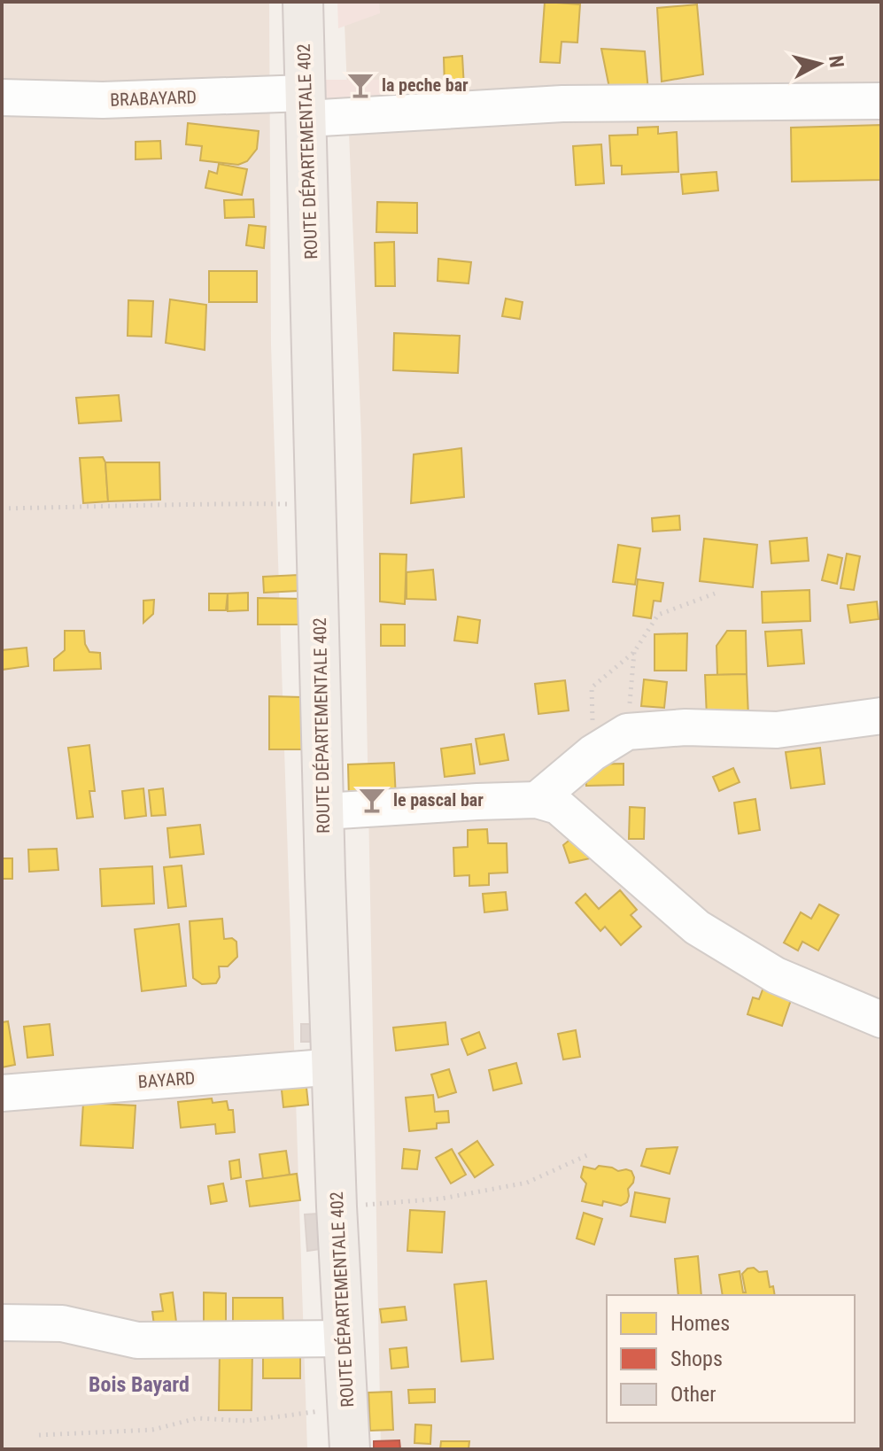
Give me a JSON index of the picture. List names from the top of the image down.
{
  "streets": {
    "main road": ["ROUTE DÉPARTEMENTALE 402"],
    "street": ["BRABAYARD", "BAYARD"]
  },
  "crossings": [
    ["BRABAYARD", "ROUTE DÉPARTEMENTALE 402"],
    ["ROUTE DÉPARTEMENTALE 402", "BAYARD"]
  ],
  "districts": ["Bois Bayard"],
  "places": {
    "bar": ["la peche bar", "le pascal bar"]
  },
  "legend": ["Homes", "Shops", "Other"],
  "north": "right"
}
